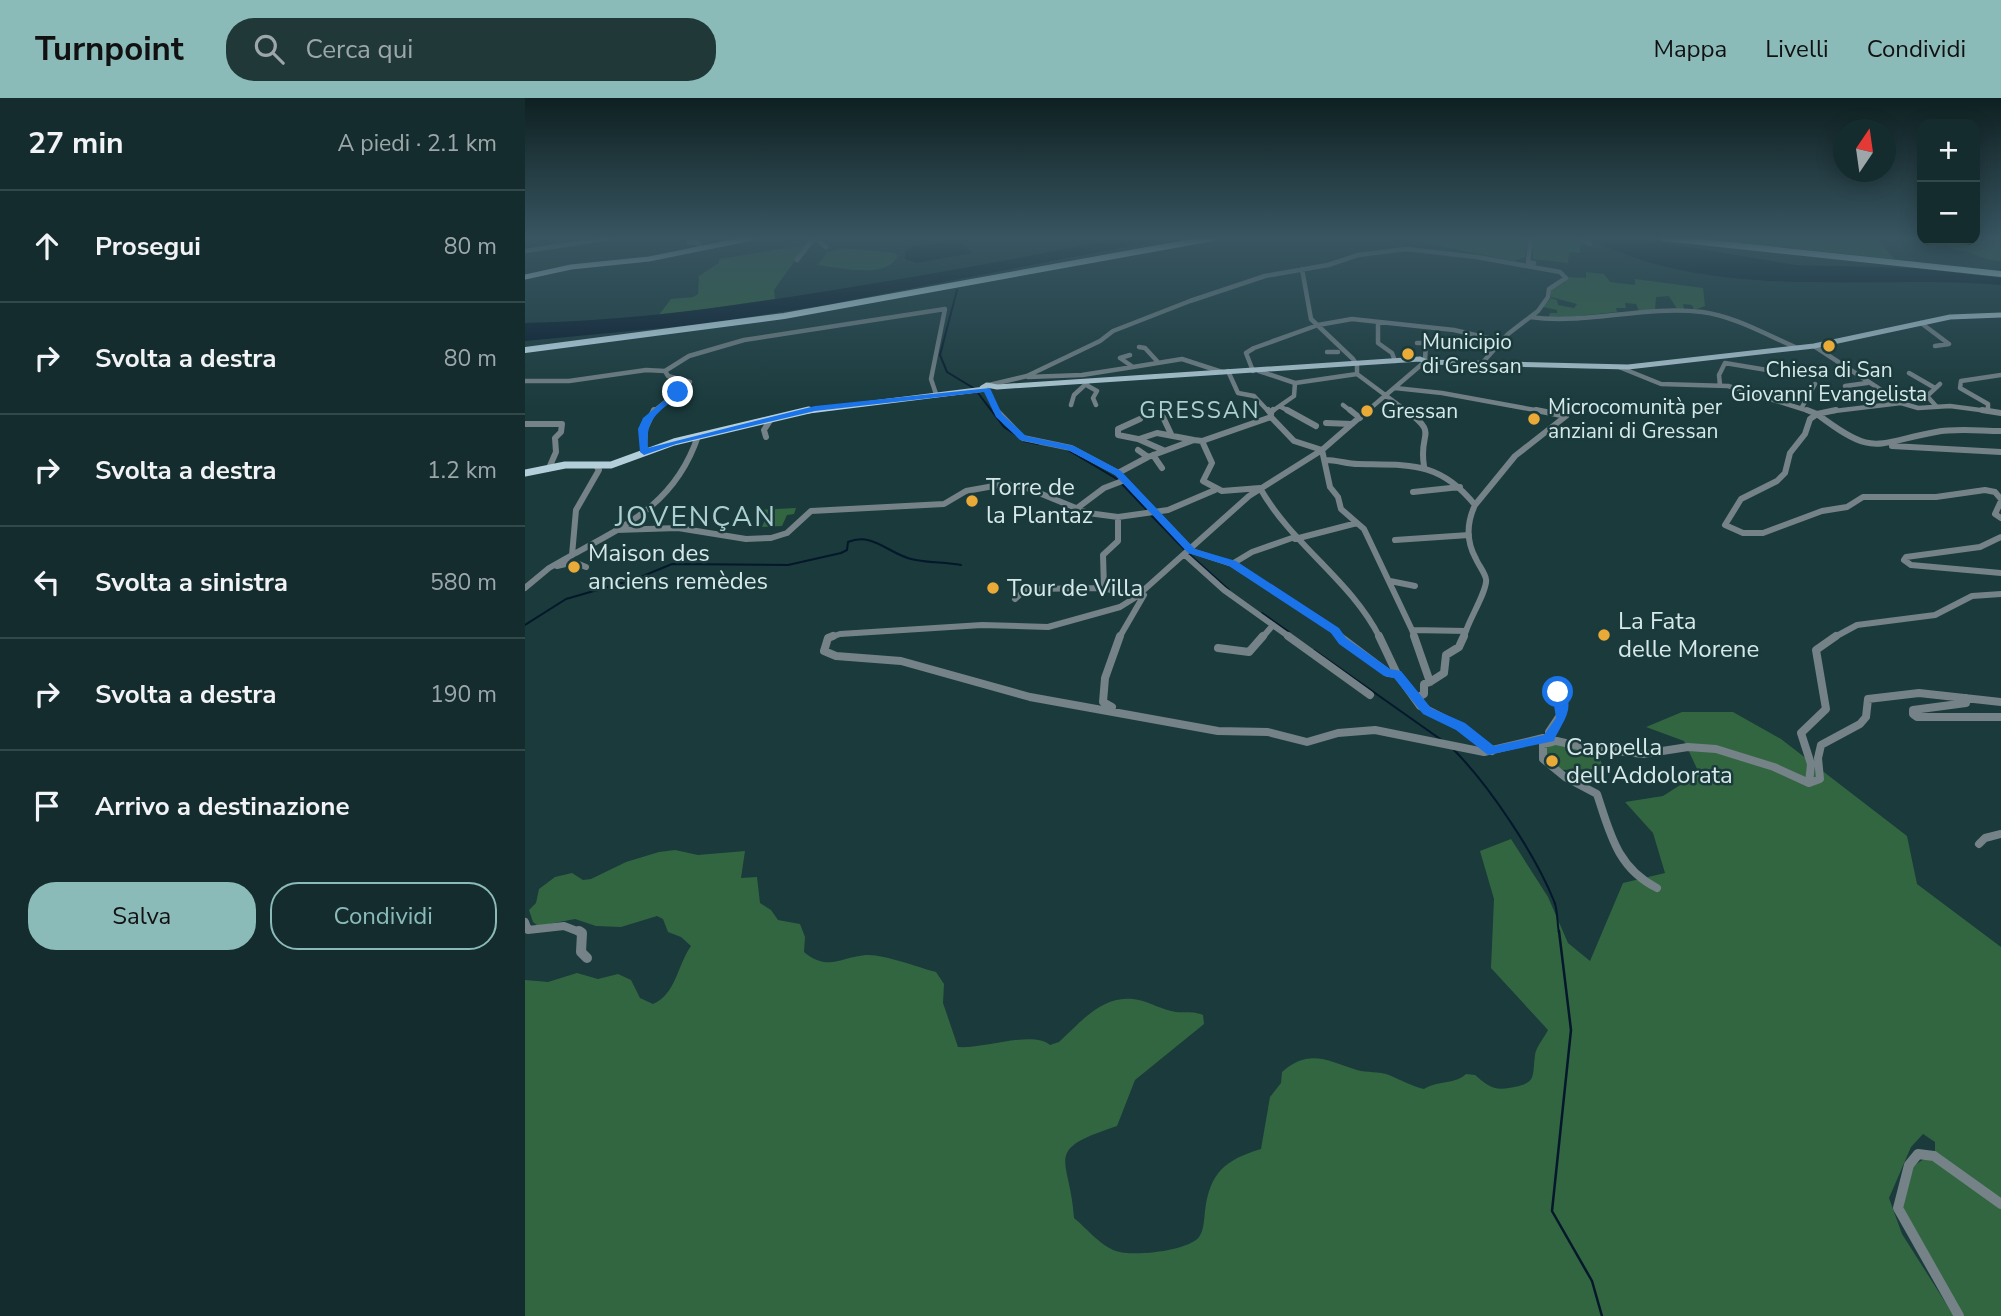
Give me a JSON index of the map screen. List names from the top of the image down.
{
  "districts": ["GRESSAN", "JOVENÇAN"],
  "places": [
    "Chiesa di San Giovanni Evangelista",
    "Municipio di Gressan",
    "Gressan",
    "Microcomunità per anziani di Gressan",
    "Torre de la Plantaz",
    "Maison des anciens remèdes",
    "Tour de Villa",
    "La Fata delle Morene",
    "Cappella dell'Addolorata"
  ],
  "north": "top",
  "page": {
    "header": "Turnpoint",
    "search": "Cerca qui",
    "nav": ["Mappa", "Livelli", "Condividi"],
    "heading": ["27 min", "A piedi · 2.1 km"],
    "map_buttons": ["+", "−"],
    "list": [
      ["Prosegui", "80 m"],
      ["Svolta a destra", "80 m"],
      ["Svolta a destra", "1.2 km"],
      ["Svolta a sinistra", "580 m"],
      ["Svolta a destra", "190 m"],
      "Arrivo a destinazione"
    ],
    "buttons": ["Salva", "Condividi"]
  }
}
